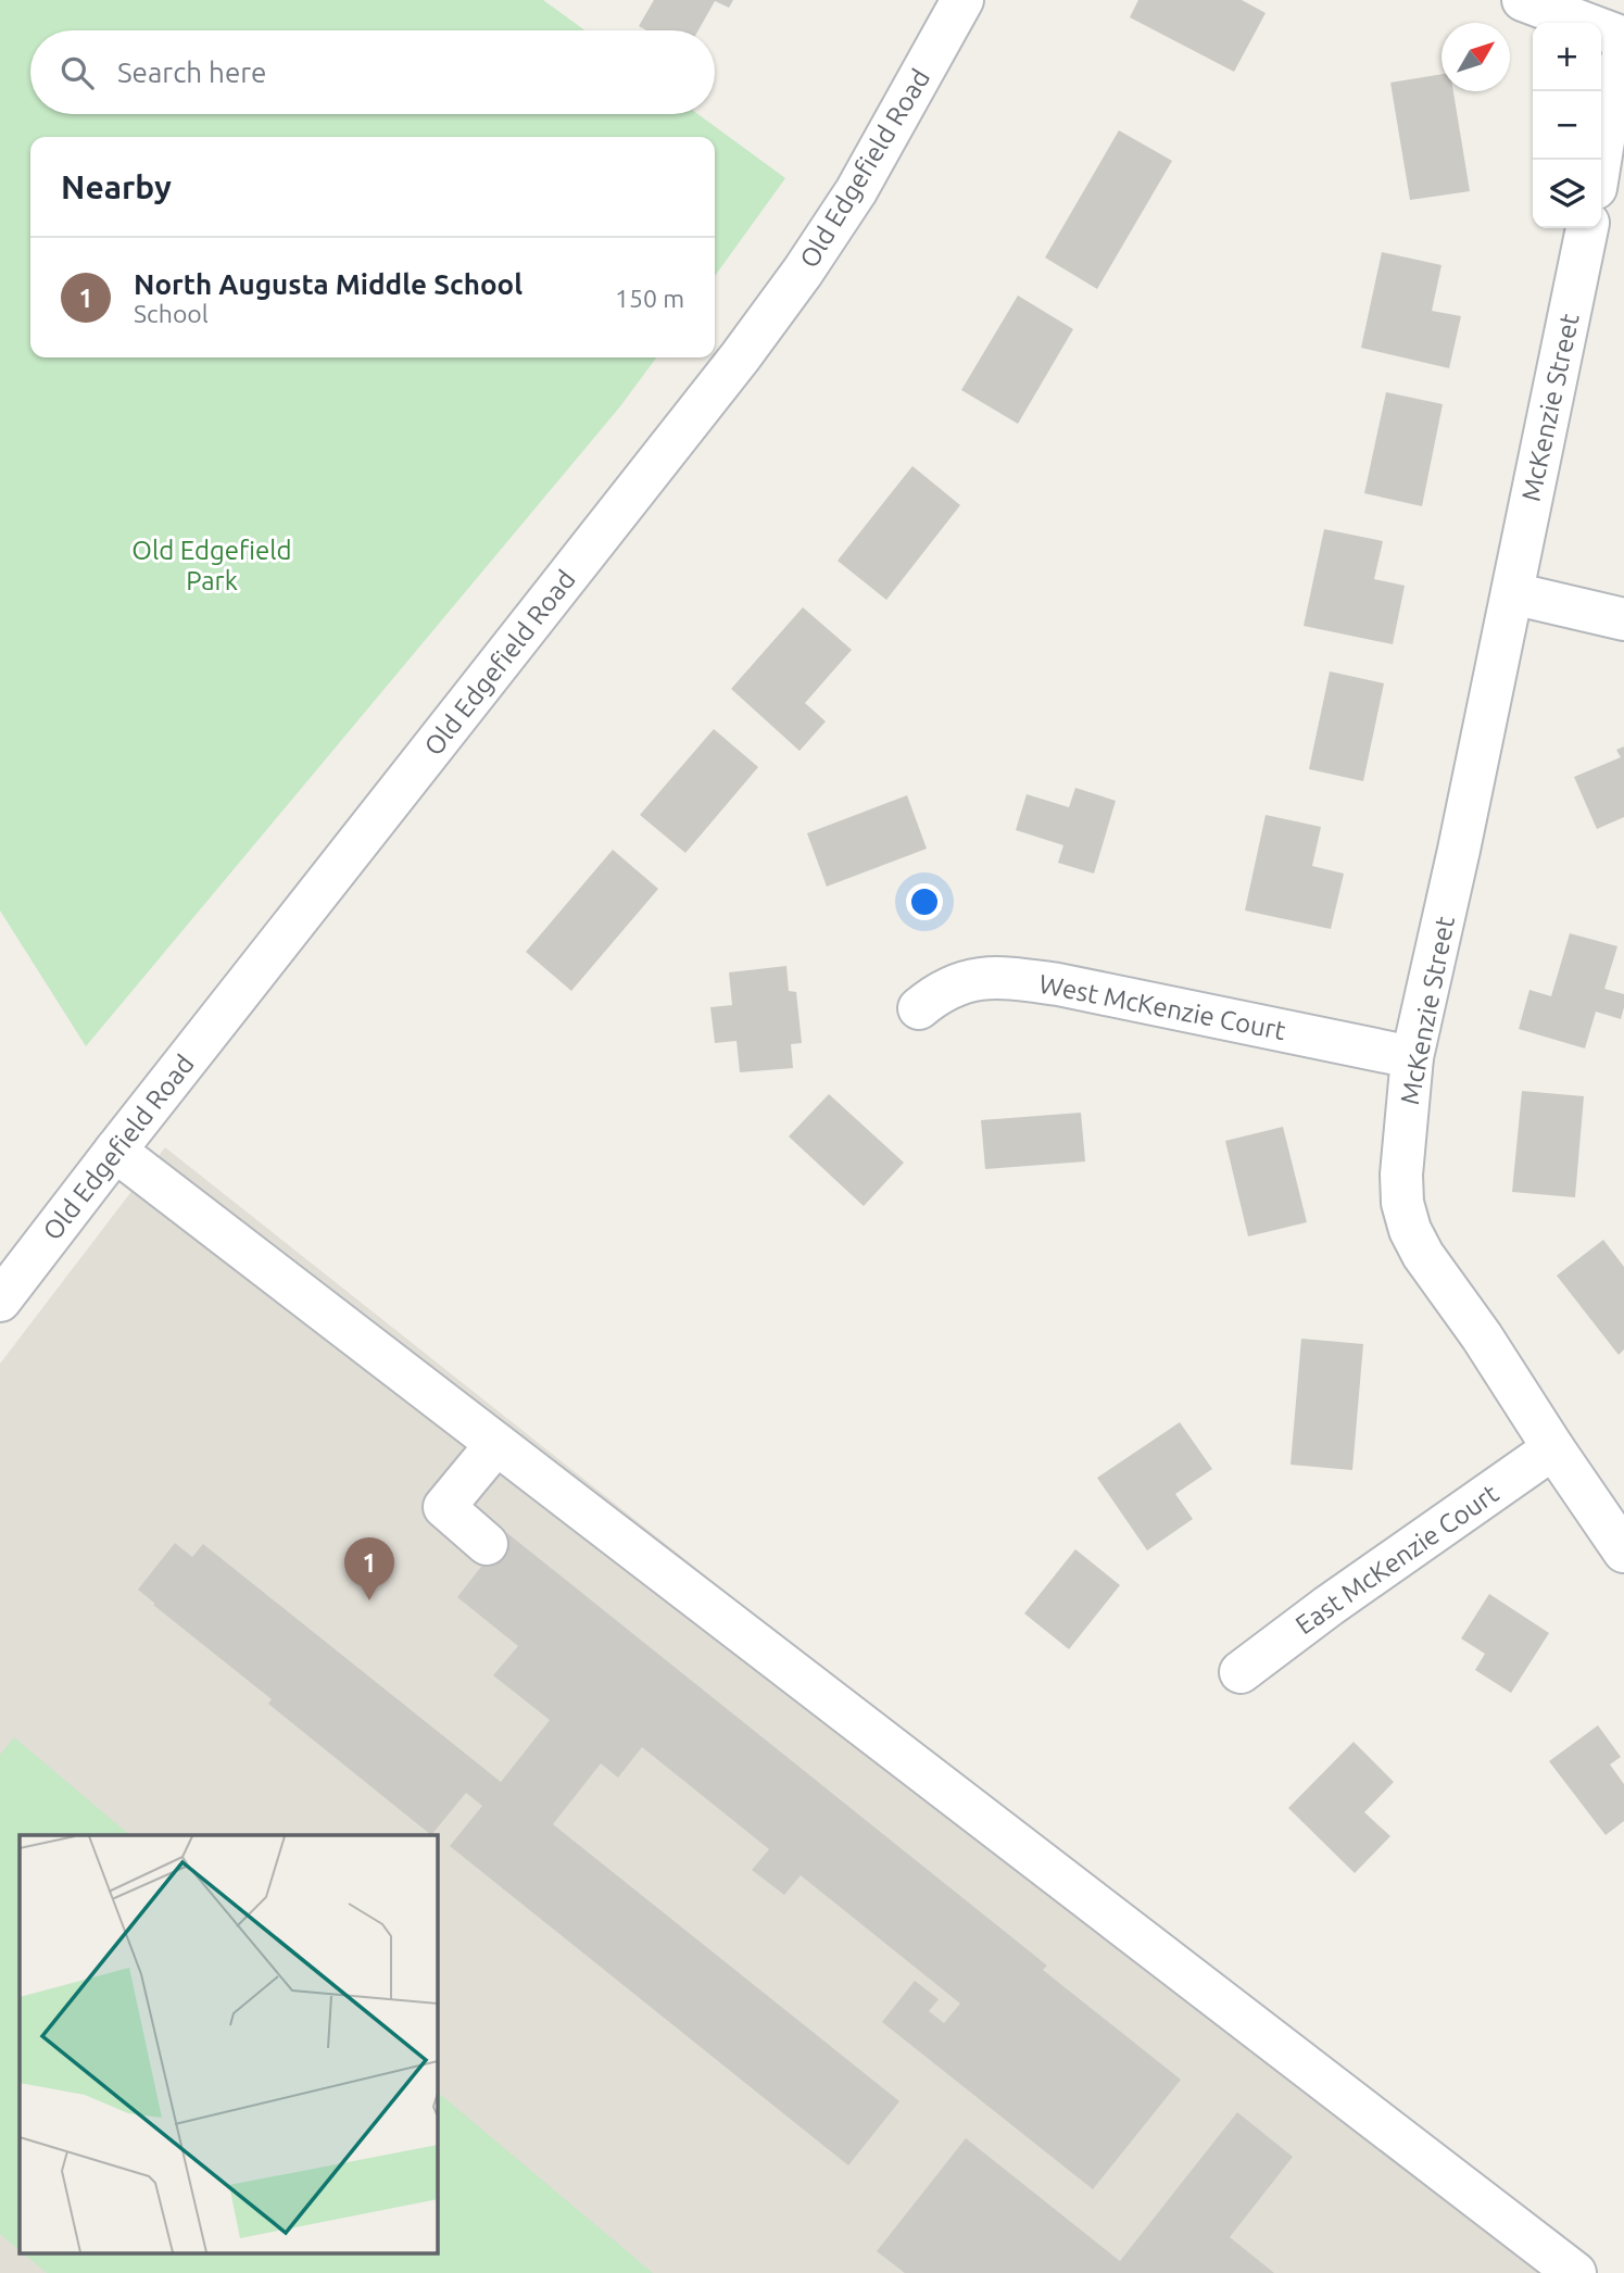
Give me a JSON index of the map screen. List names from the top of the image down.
{
  "streets": {
    "street": [
      "Old Edgefield Road",
      "McKenzie Street",
      "West McKenzie Court",
      "East McKenzie Court"
    ]
  },
  "crossings": [
    ["McKenzie Street", "West McKenzie Court"],
    ["McKenzie Street", "East McKenzie Court"]
  ],
  "parks": ["Old Edgefield Park"],
  "north": "top right",
  "page": {
    "map_buttons": ["+", "−"],
    "search": "Search here",
    "heading": "Nearby",
    "list": [
      {
        "mark": "1",
        "name": "North Augusta Middle School",
        "note": "School",
        "value": "150 m"
      }
    ],
    "pins": "1"
  }
}
